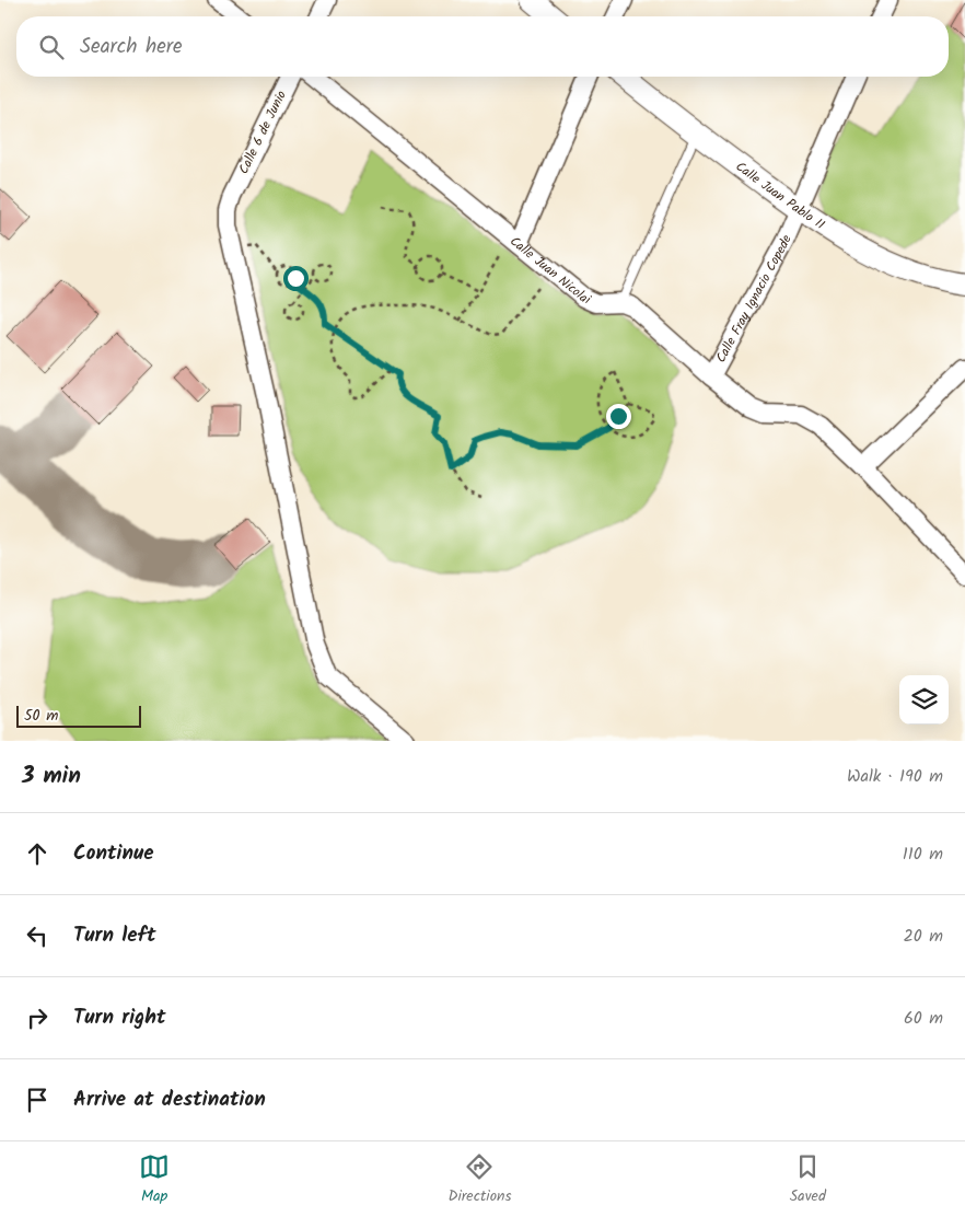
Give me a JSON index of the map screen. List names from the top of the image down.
{
  "streets": {
    "street": [
      "Calle 6 de Junio",
      "Calle Juan Pablo II",
      "Calle Juan Nicolai",
      "Calle Fray Ignacio Copede"
    ]
  },
  "crossings": [
    ["Calle Juan Pablo II", "Calle Fray Ignacio Copede"]
  ],
  "scale_bar": "50 m",
  "page": {
    "search": "Search here",
    "scale": "50 m",
    "heading": ["3 min", "Walk · 190 m"],
    "list": [
      ["Continue", "110 m"],
      ["Turn left", "20 m"],
      ["Turn right", "60 m"],
      "Arrive at destination"
    ],
    "nav": ["Map", "Directions", "Saved"]
  }
}
